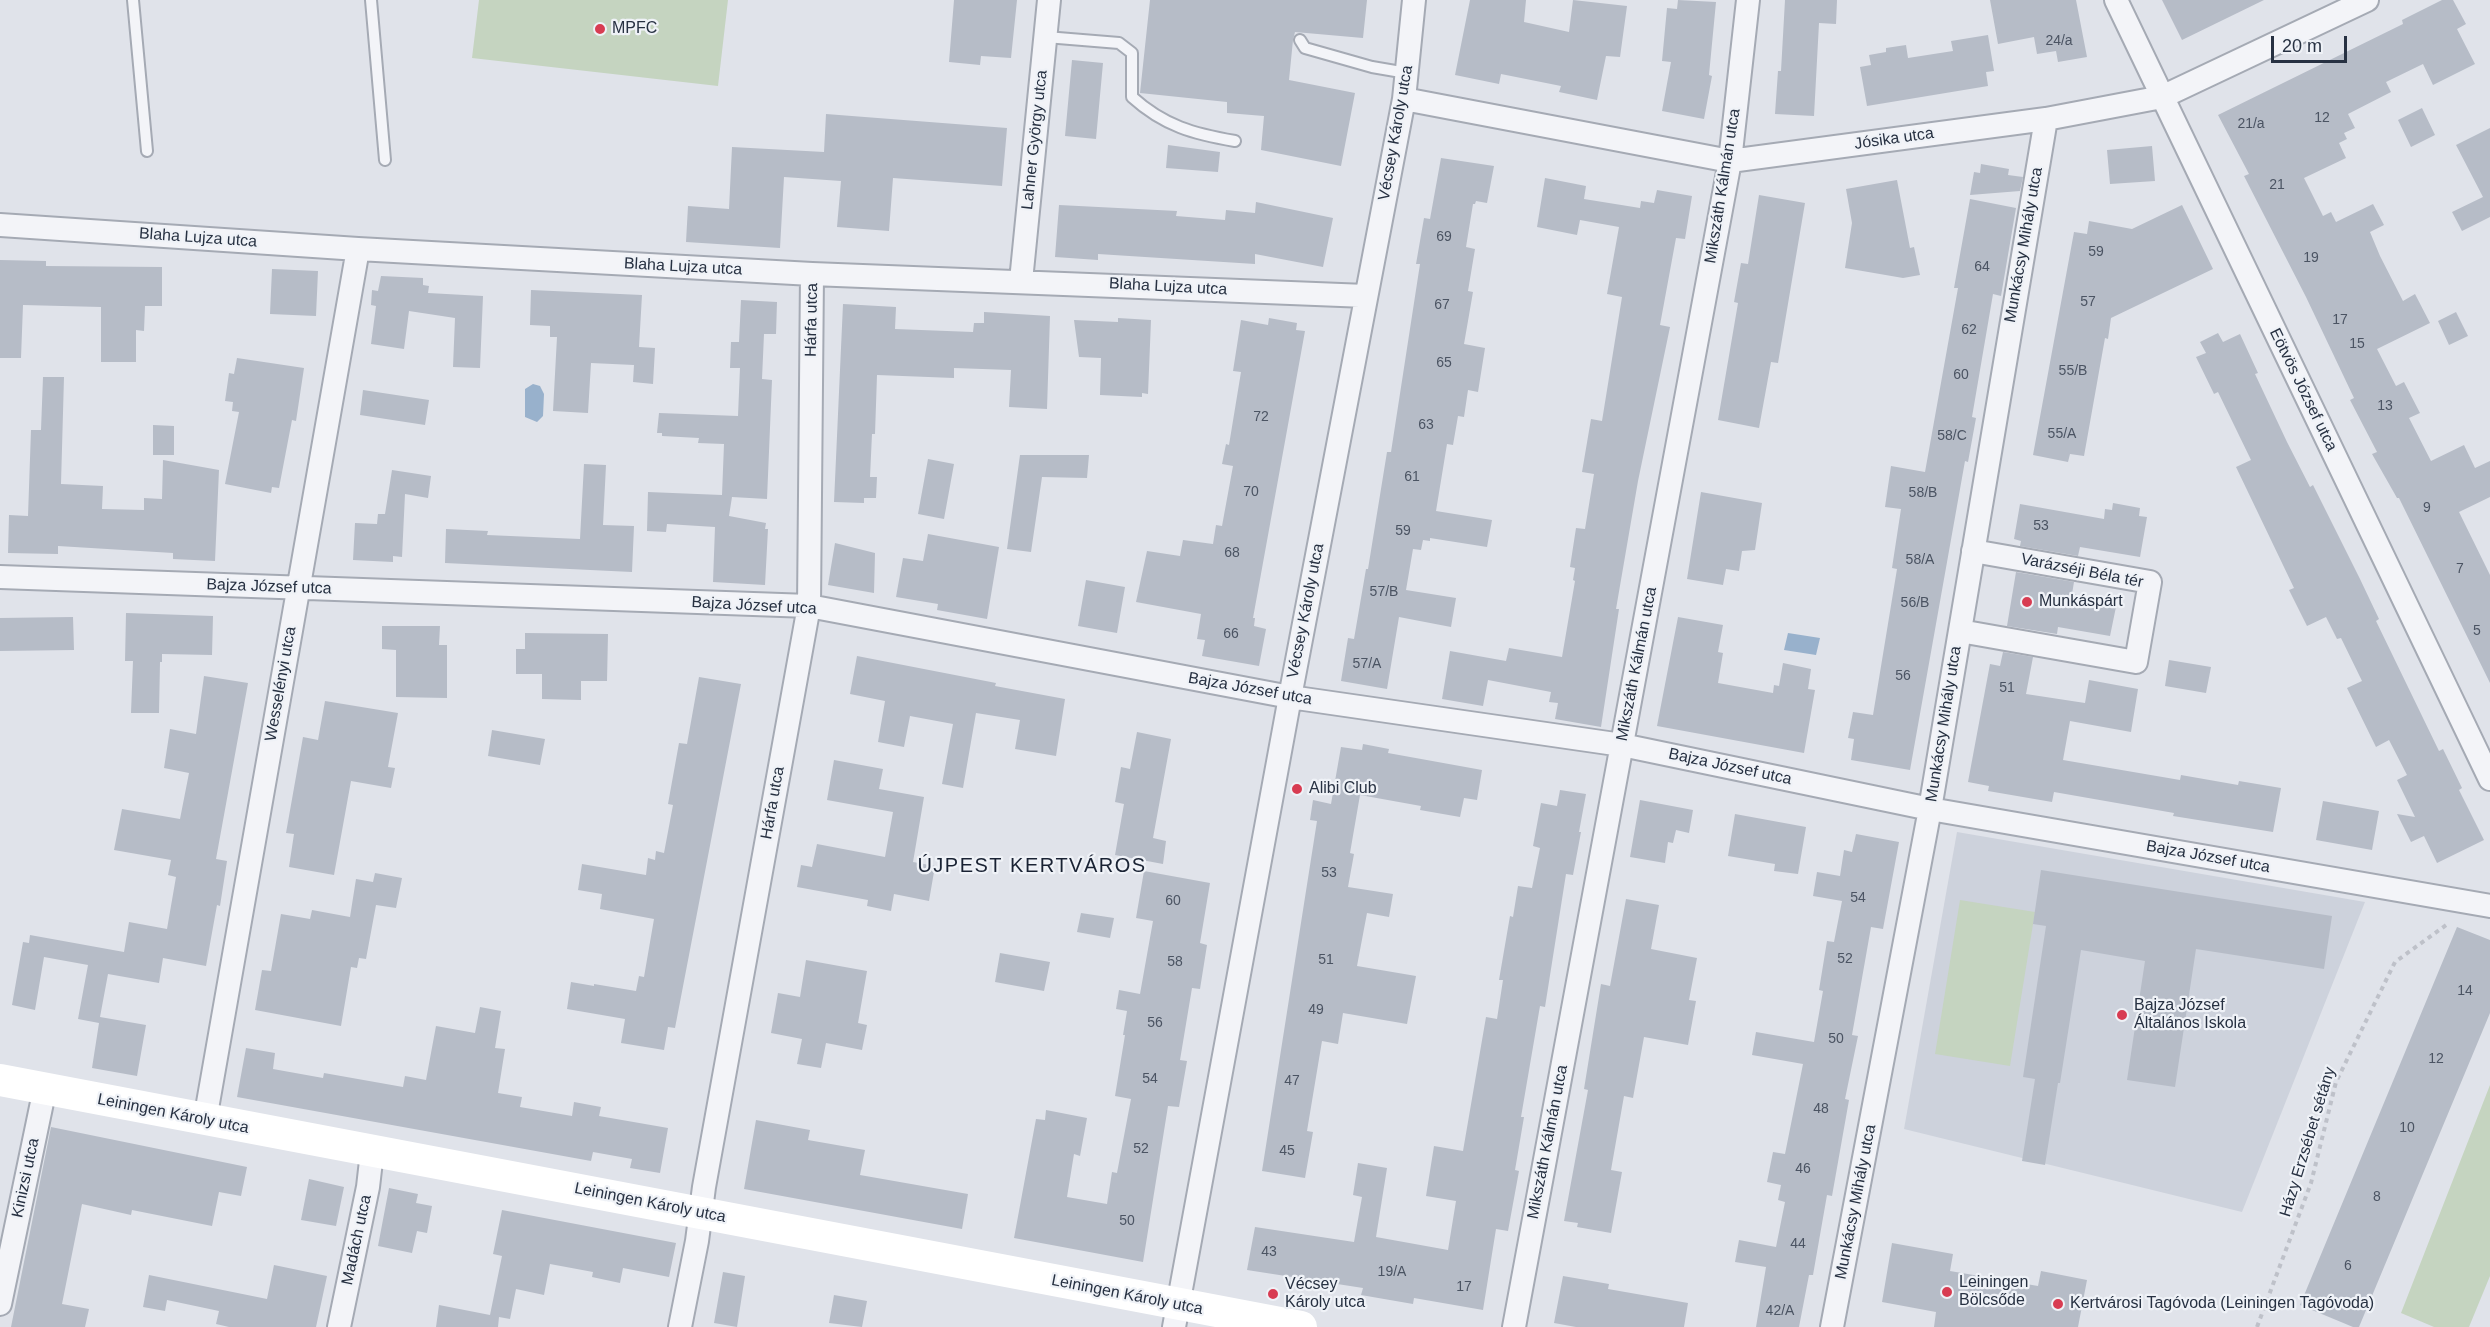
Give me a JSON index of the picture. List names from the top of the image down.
{
  "streets": {
    "street": [
      "Vécsey Károly utca",
      "Jósika utca",
      "Lahner György utca",
      "Mikszáth Kálmán utca",
      "Blaha Lujza utca",
      "Munkácsy Mihály utca",
      "Hárfa utca",
      "Eötvös József utca",
      "Varázséji Béla tér",
      "Bajza József utca",
      "Wesselényi utca",
      "Leiningen Károly utca",
      "Kinizsi utca",
      "Madách utca"
    ],
    "path": ["Házy Erzsébet sétány"]
  },
  "crossings": [
    ["Vécsey Károly utca", "Jósika utca"],
    ["Vécsey Károly utca", "Blaha Lujza utca"],
    ["Vécsey Károly utca", "Bajza József utca"],
    ["Vécsey Károly utca", "Leiningen Károly utca"],
    ["Jósika utca", "Mikszáth Kálmán utca"],
    ["Jósika utca", "Munkácsy Mihály utca"],
    ["Jósika utca", "Eötvös József utca"],
    ["Lahner György utca", "Blaha Lujza utca"],
    ["Mikszáth Kálmán utca", "Bajza József utca"],
    ["Blaha Lujza utca", "Hárfa utca"],
    ["Blaha Lujza utca", "Wesselényi utca"],
    ["Munkácsy Mihály utca", "Varázséji Béla tér"],
    ["Munkácsy Mihály utca", "Bajza József utca"],
    ["Hárfa utca", "Bajza József utca"],
    ["Hárfa utca", "Leiningen Károly utca"],
    ["Bajza József utca", "Wesselényi utca"],
    ["Bajza József utca", "Házy Erzsébet sétány"],
    ["Wesselényi utca", "Leiningen Károly utca"],
    ["Leiningen Károly utca", "Kinizsi utca"],
    ["Leiningen Károly utca", "Madách utca"]
  ],
  "districts": ["ÚJPEST KERTVÁROS"],
  "places": [
    "MPFC",
    "Munkáspárt",
    "Alibi Club",
    "Bajza József Általános Iskola",
    "Leiningen Bölcsőde",
    "Vécsey Károly utca",
    "Kertvárosi Tagóvoda (Leiningen Tagóvoda)"
  ],
  "house_numbers": [
    "24/a",
    "12",
    "21/a",
    "21",
    "69",
    "59",
    "19",
    "64",
    "57",
    "67",
    "17",
    "62",
    "15",
    "65",
    "55/B",
    "60",
    "13",
    "72",
    "63",
    "55/A",
    "58/C",
    "61",
    "70",
    "58/B",
    "9",
    "53",
    "59",
    "68",
    "58/A",
    "7",
    "57/B",
    "56/B",
    "5",
    "66",
    "57/A",
    "56",
    "51",
    "53",
    "54",
    "60",
    "52",
    "51",
    "58",
    "14",
    "49",
    "56",
    "50",
    "12",
    "54",
    "47",
    "48",
    "10",
    "52",
    "45",
    "46",
    "8",
    "50",
    "44",
    "43",
    "6",
    "19/A",
    "17",
    "42/A"
  ],
  "scale_bar": "20 m"
}
